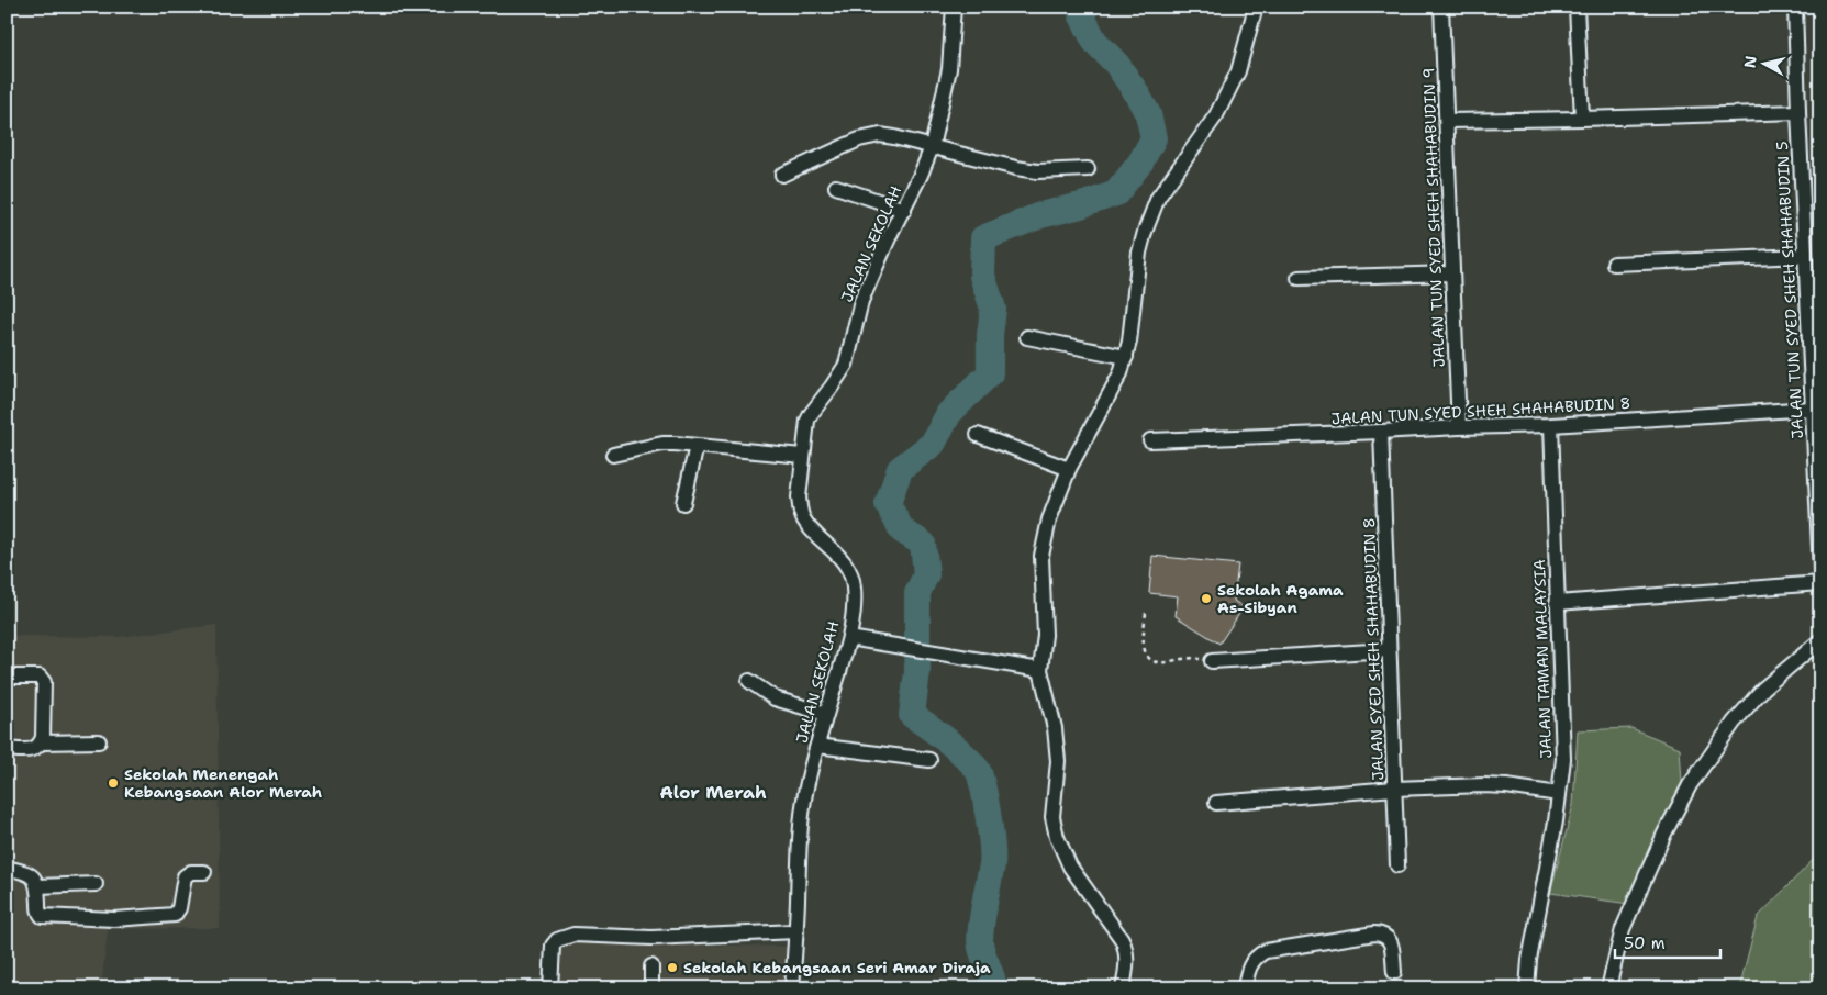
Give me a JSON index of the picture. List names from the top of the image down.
{
  "streets": {
    "street": [
      "JALAN TUN SYED SHEH SHAHABUDIN 9",
      "JALAN SEKOLAH",
      "JALAN TUN SYED SHEH SHAHABUDIN 5",
      "JALAN TUN SYED SHEH SHAHABUDIN 8",
      "JALAN SYED SHEH SHAHABUDIN 8",
      "JALAN TAMAN MALAYSIA"
    ]
  },
  "crossings": [
    ["JALAN TUN SYED SHEH SHAHABUDIN 9", "JALAN TUN SYED SHEH SHAHABUDIN 8"],
    ["JALAN TUN SYED SHEH SHAHABUDIN 5", "JALAN TUN SYED SHEH SHAHABUDIN 8"],
    ["JALAN TUN SYED SHEH SHAHABUDIN 8", "JALAN SYED SHEH SHAHABUDIN 8"],
    ["JALAN TUN SYED SHEH SHAHABUDIN 8", "JALAN TAMAN MALAYSIA"]
  ],
  "districts": ["Alor Merah"],
  "places": ["Sekolah Agama As-Sibyan", "Sekolah Menengah Kebangsaan Alor Merah", "Sekolah Kebangsaan Seri Amar Diraja"],
  "scale_bar": "50 m",
  "north": "left"
}
